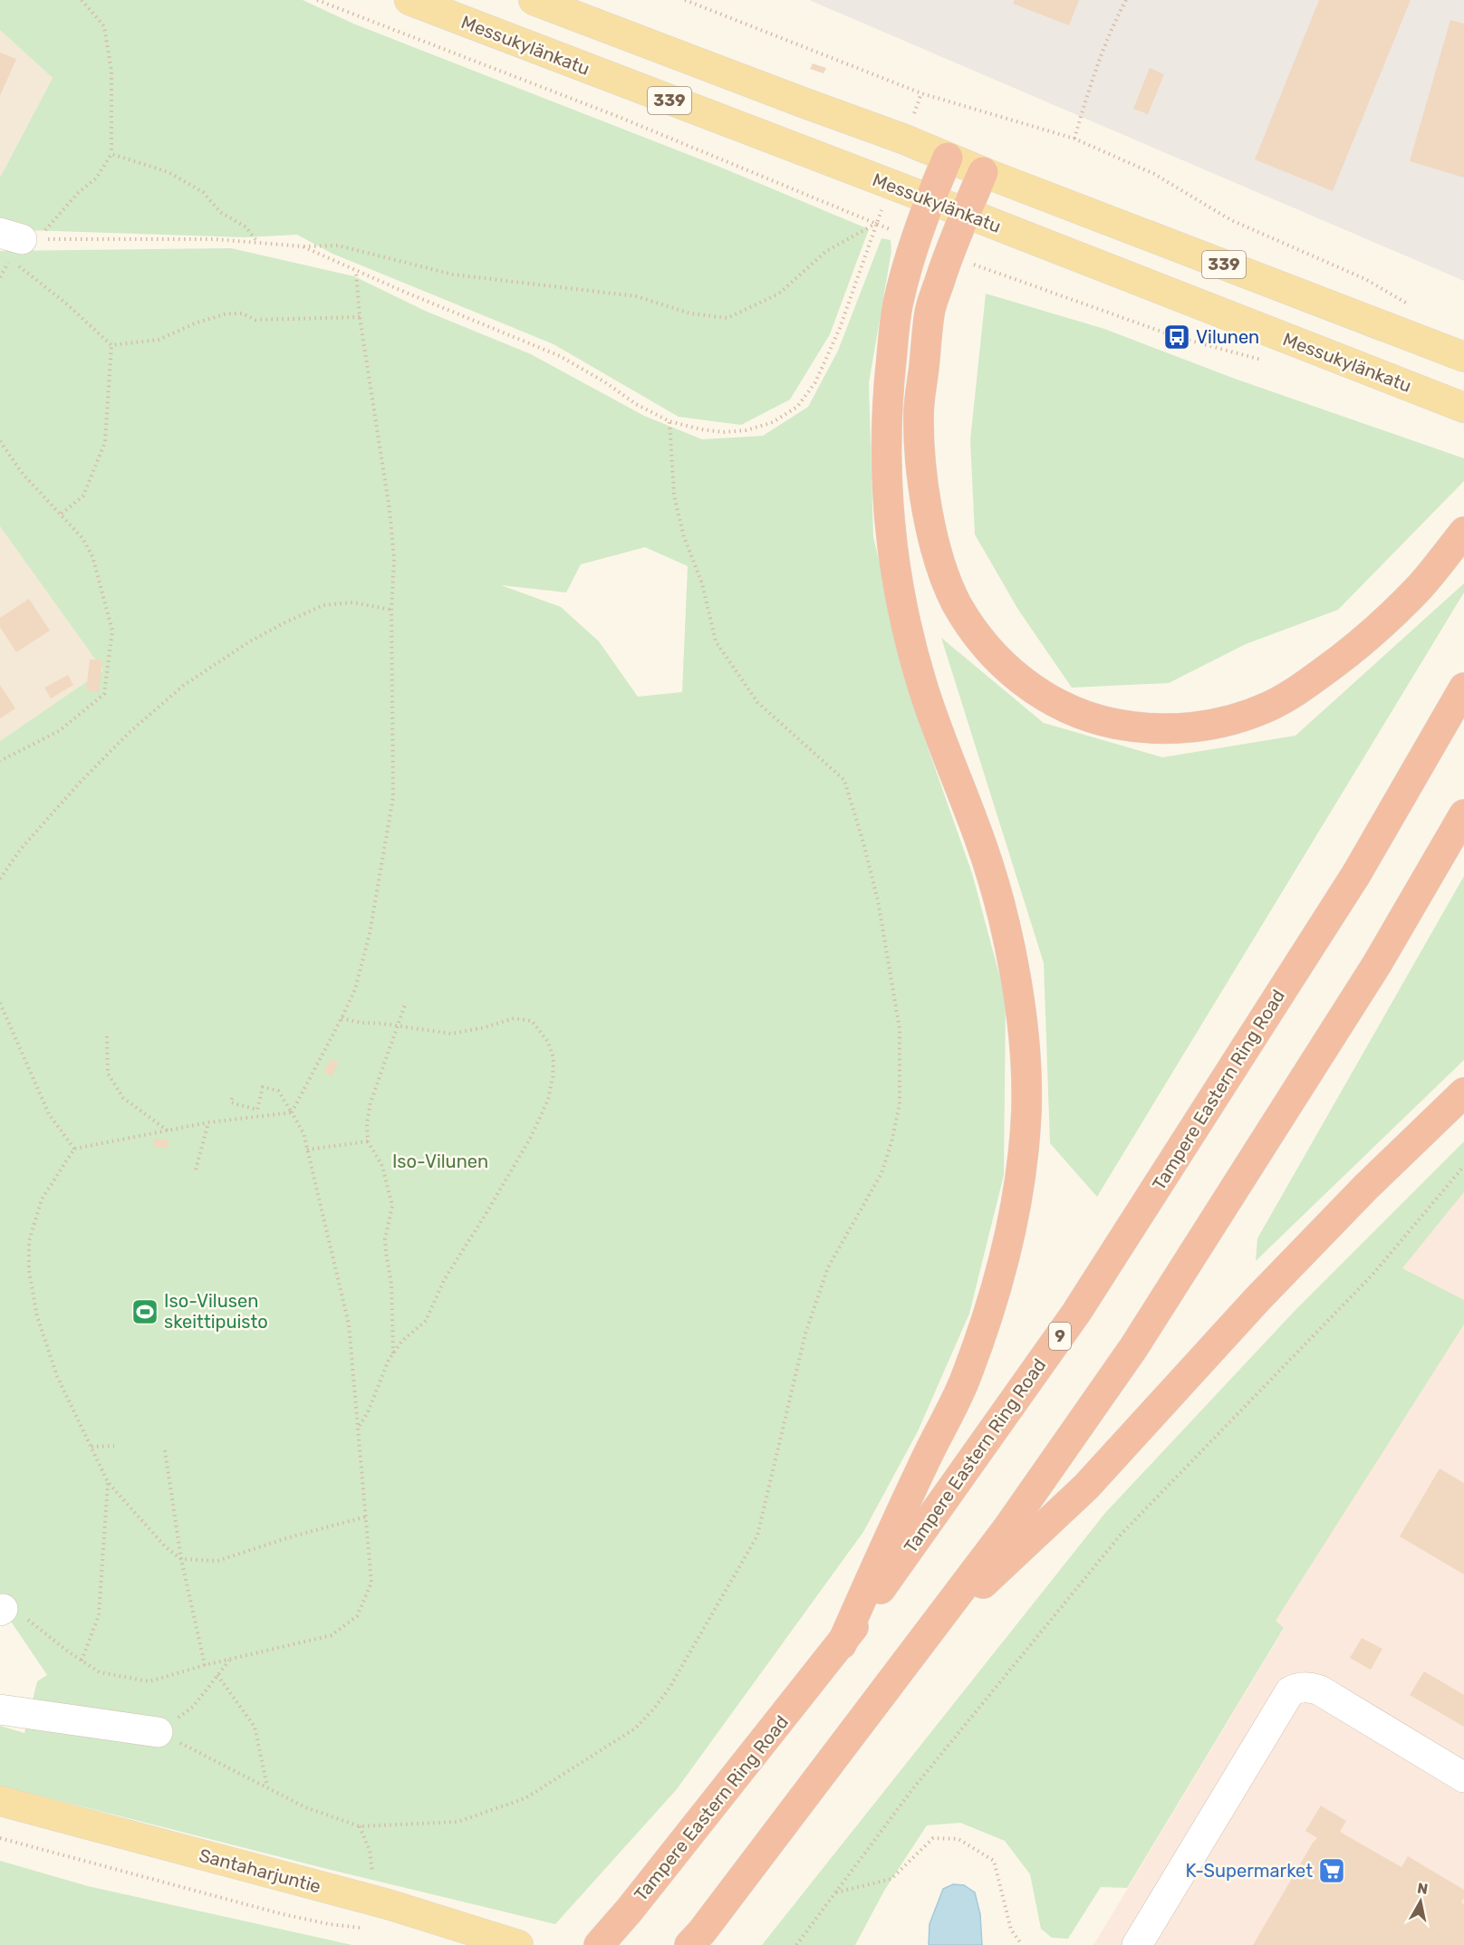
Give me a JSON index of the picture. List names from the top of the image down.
{
  "streets": {
    "highway": ["Tampere Eastern Ring Road", "9"],
    "main road": ["Messukylänkatu", "339", "Santaharjuntie"]
  },
  "parks": ["Iso-Vilunen"],
  "places": {
    "bus stop": ["Vilunen"],
    "sports": ["Iso-Vilusen skeittipuisto"],
    "supermarket": ["K-Supermarket"]
  },
  "north": "top"
}
